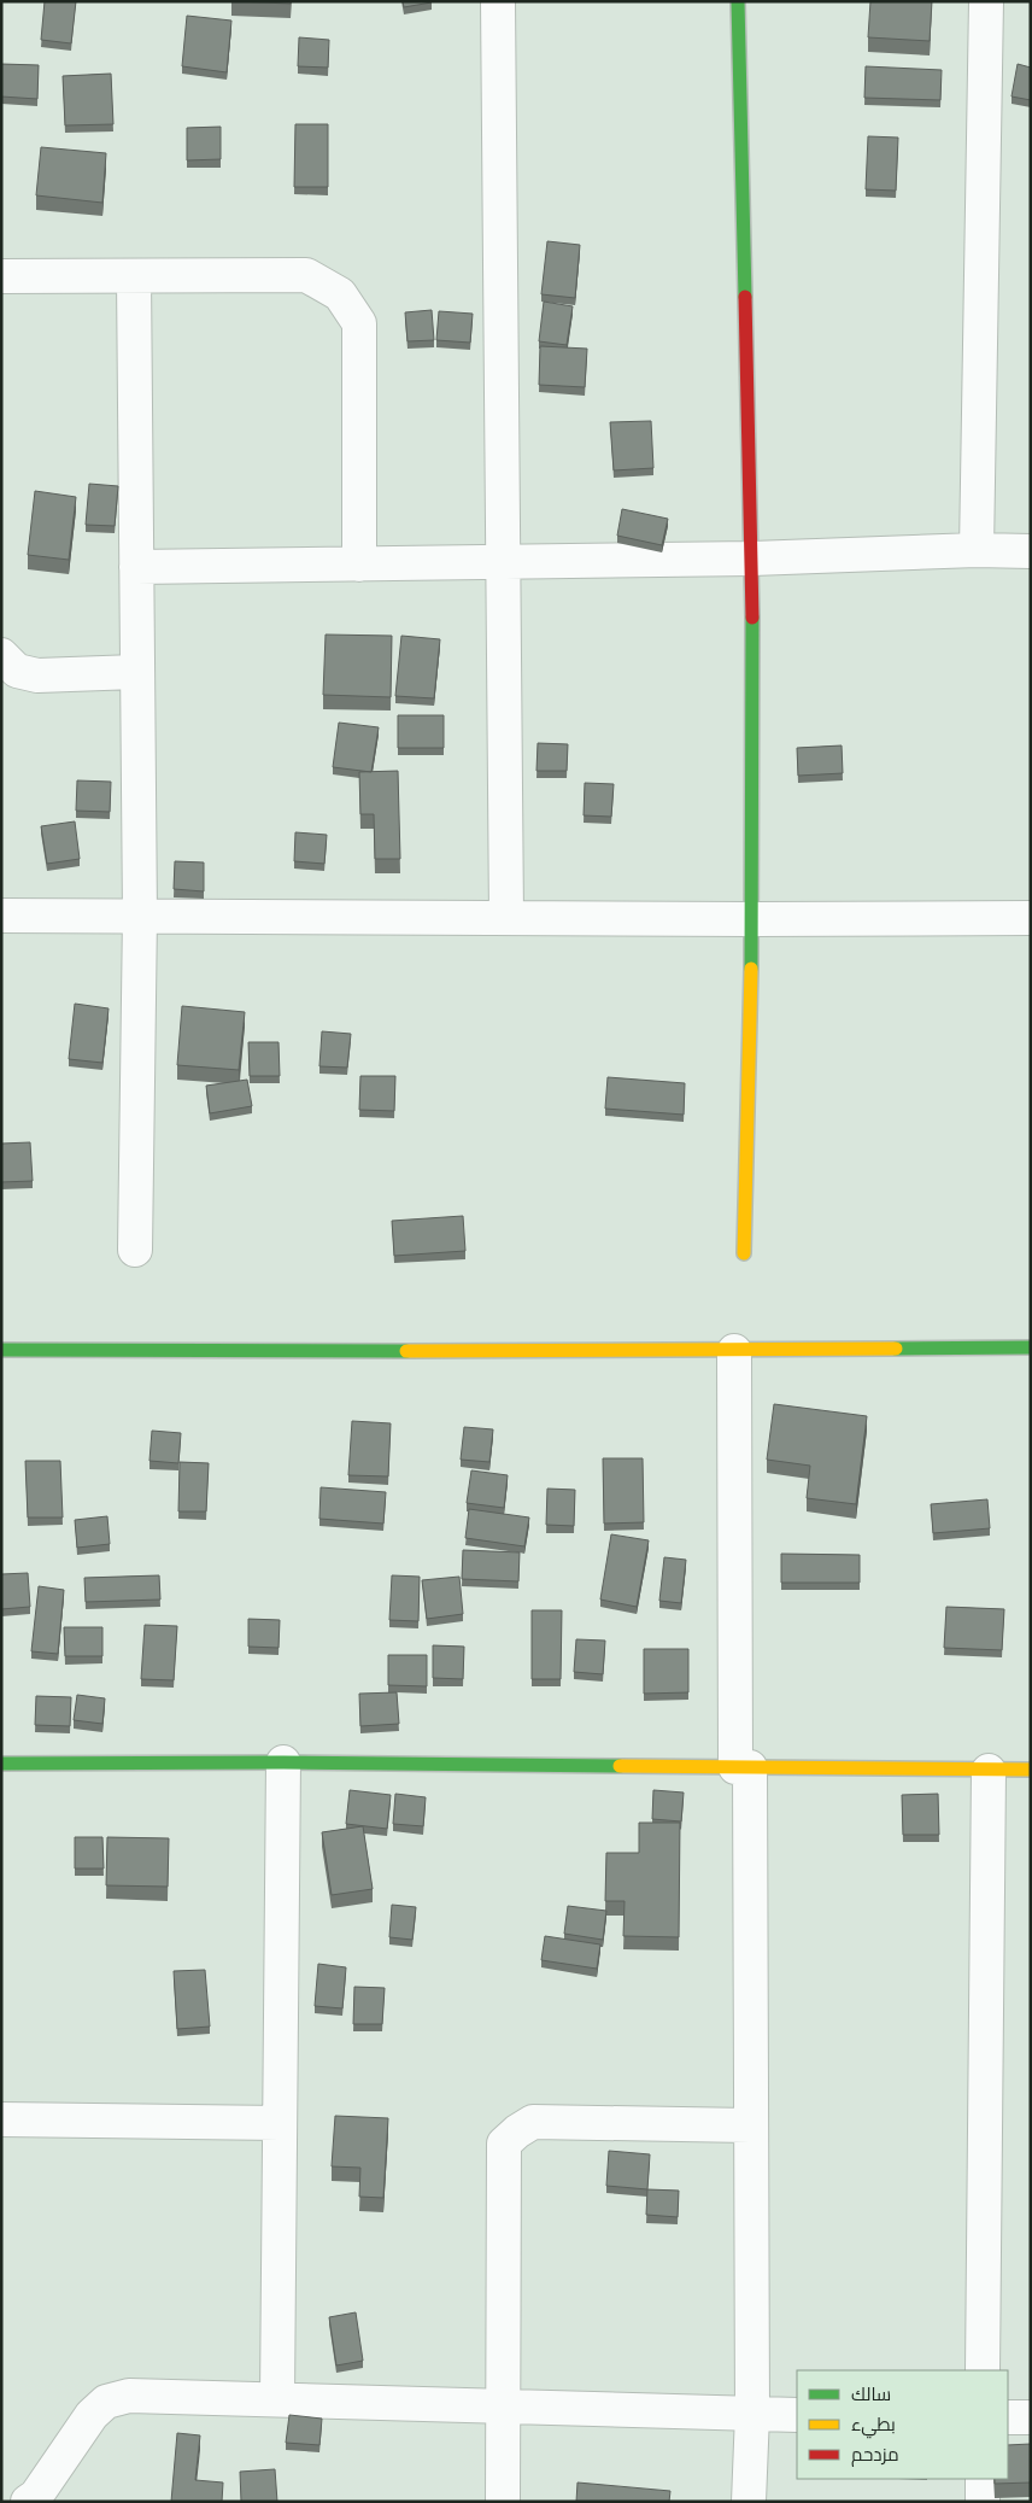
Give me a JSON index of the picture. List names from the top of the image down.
{
  "legend": ["سالك", "بطيء", "مزدحم"]
}
